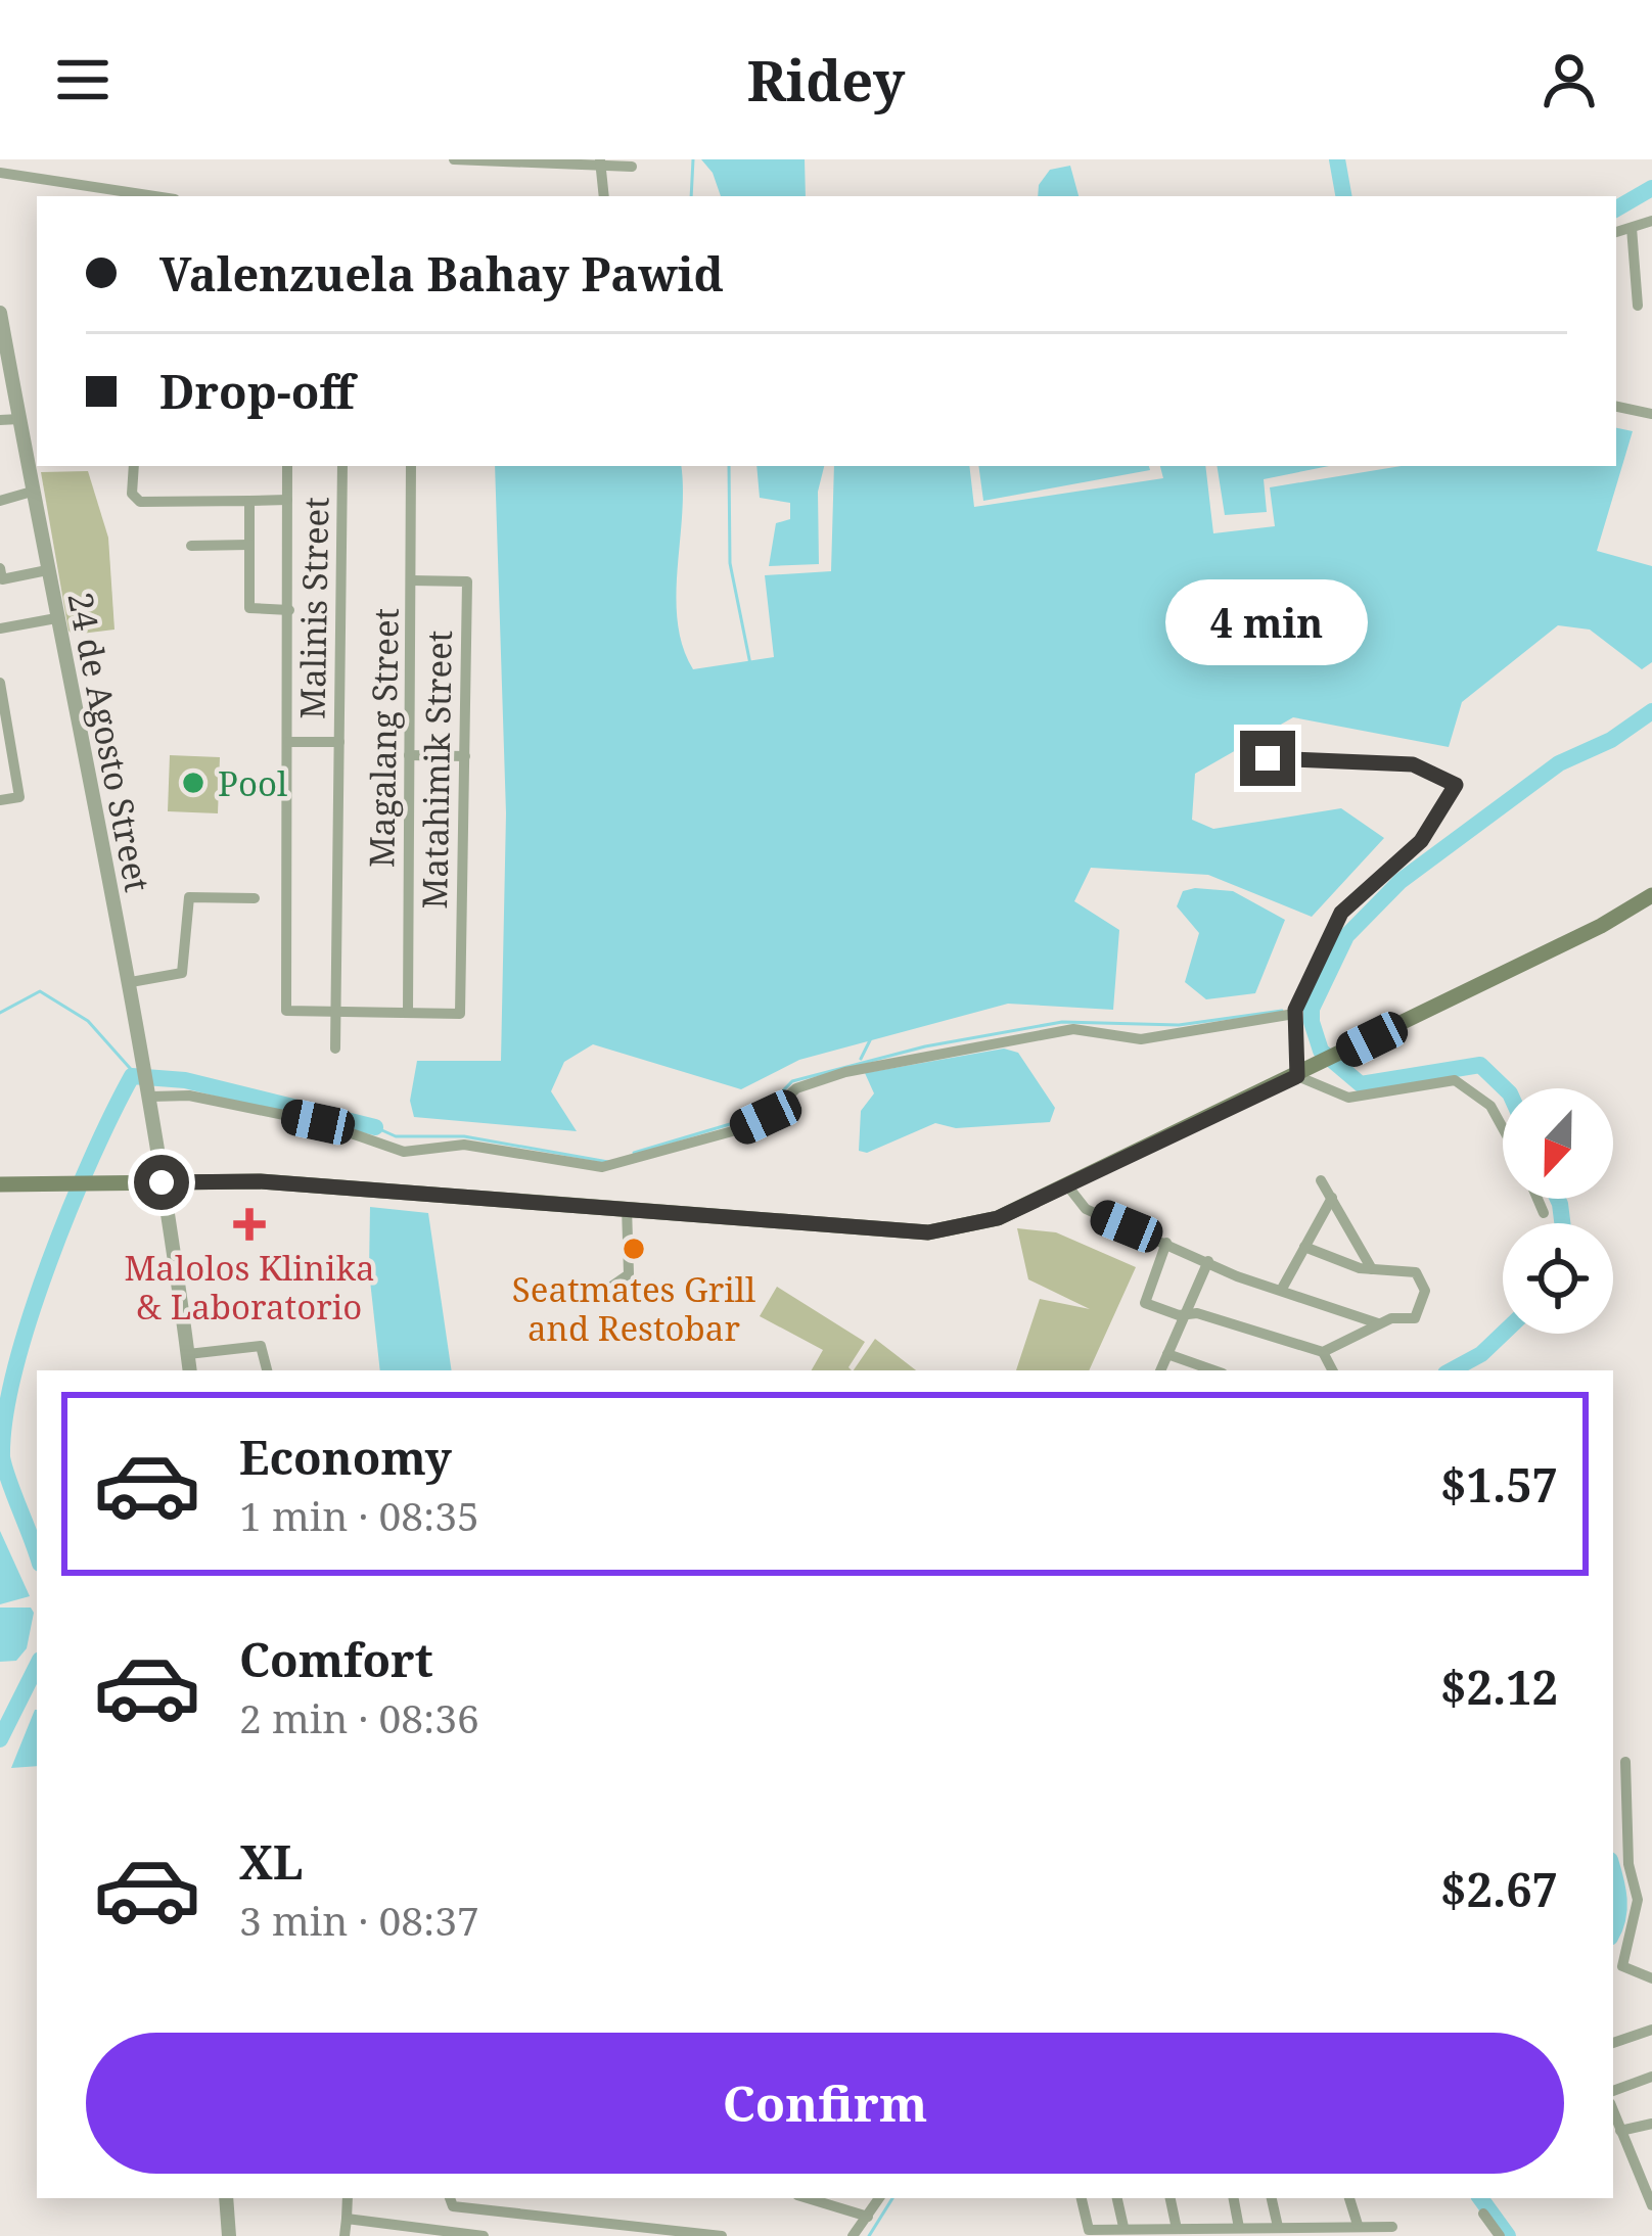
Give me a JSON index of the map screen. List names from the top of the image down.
{
  "streets": {
    "street": [
      "Malinis Street",
      "Magalang Street",
      "24 de Agosto Street",
      "Matahimik Street"
    ]
  },
  "crossings": [
    ["Magalang Street", "Matahimik Street"]
  ],
  "places": {
    "other": ["Pool", "Seatmates Grill and Restobar"],
    "health": ["Malolos Klinika & Laboratorio"]
  },
  "north": "bottom",
  "page": {
    "header": "Ridey",
    "banner": ["Valenzuela Bahay Pawid", "Drop-off"],
    "bubble": "4 min",
    "list": [
      {
        "name": "Economy",
        "note": "1 min · 08:35",
        "value": "$1.57"
      },
      {
        "name": "Comfort",
        "note": "2 min · 08:36",
        "value": "$2.12"
      },
      {
        "name": "XL",
        "note": "3 min · 08:37",
        "value": "$2.67"
      }
    ],
    "buttons": "Confirm"
  }
}
